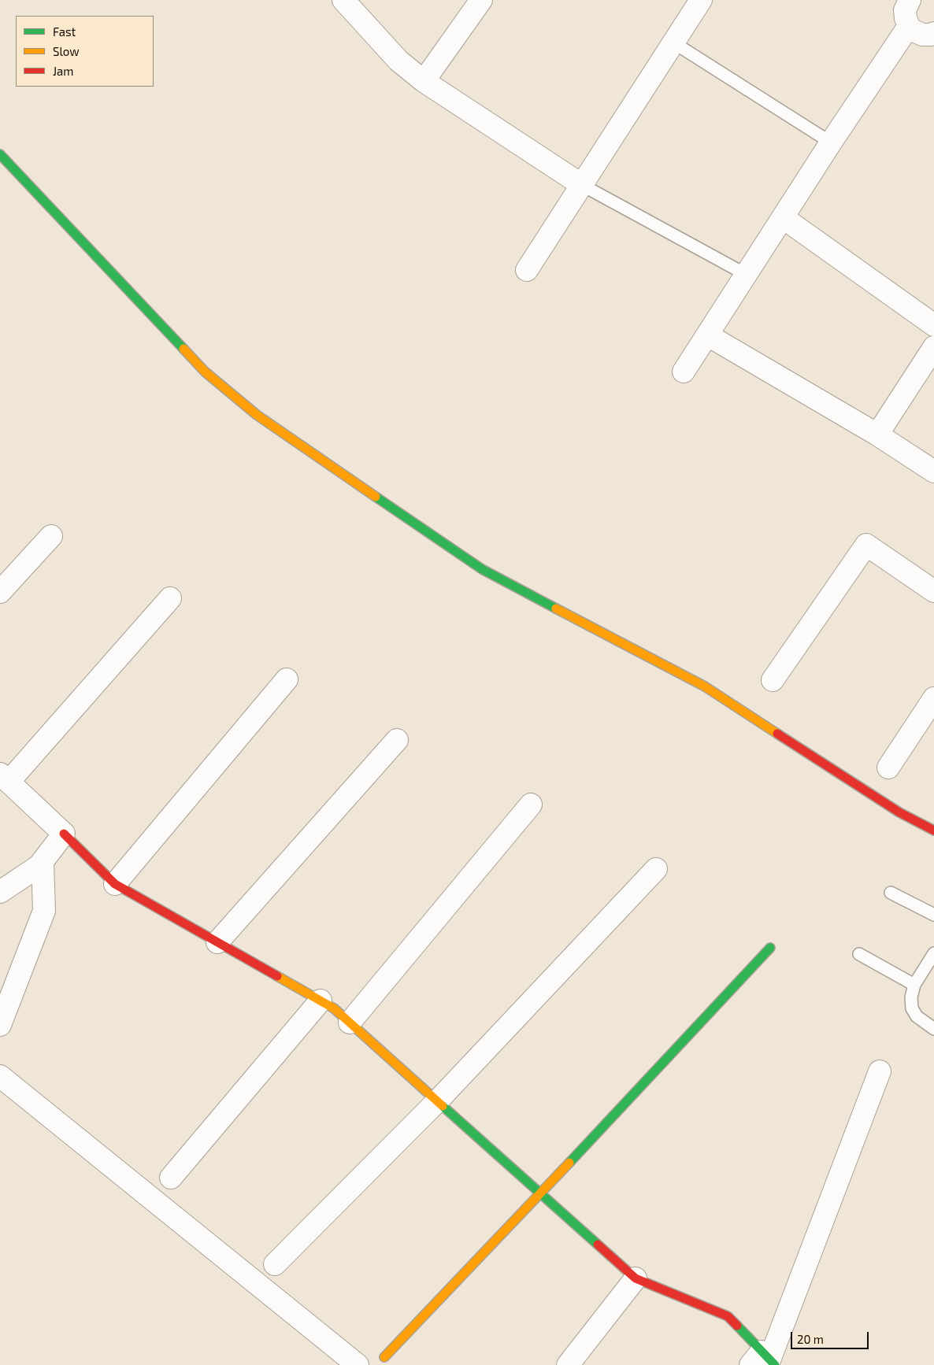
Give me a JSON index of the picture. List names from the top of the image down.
{
  "legend": ["Fast", "Slow", "Jam"],
  "scale_bar": "20 m"
}
